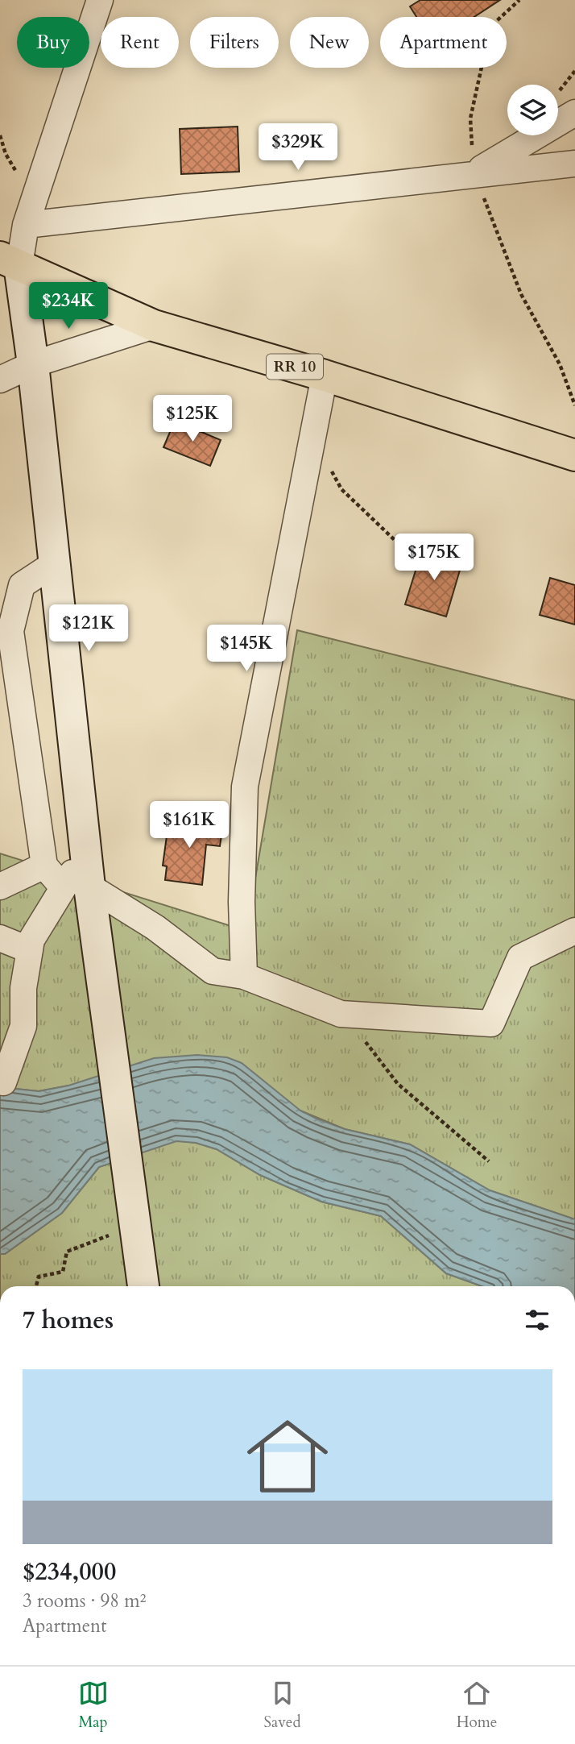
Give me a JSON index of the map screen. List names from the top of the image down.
{
  "streets": {
    "main road": ["RR 10"]
  },
  "page": {
    "chip": [
      "Buy",
      "Rent",
      "Filters",
      "New",
      "Apartment"
    ],
    "price": [
      "$329K",
      "$234K",
      "$125K",
      "$175K",
      "$121K",
      "$145K",
      "$161K"
    ],
    "heading": "7 homes",
    "list": [
      {
        "name": "$234,000",
        "note": "3 rooms · 98 m² · Apartment"
      }
    ],
    "tabs": ["Map", "Saved", "Home"]
  }
}
